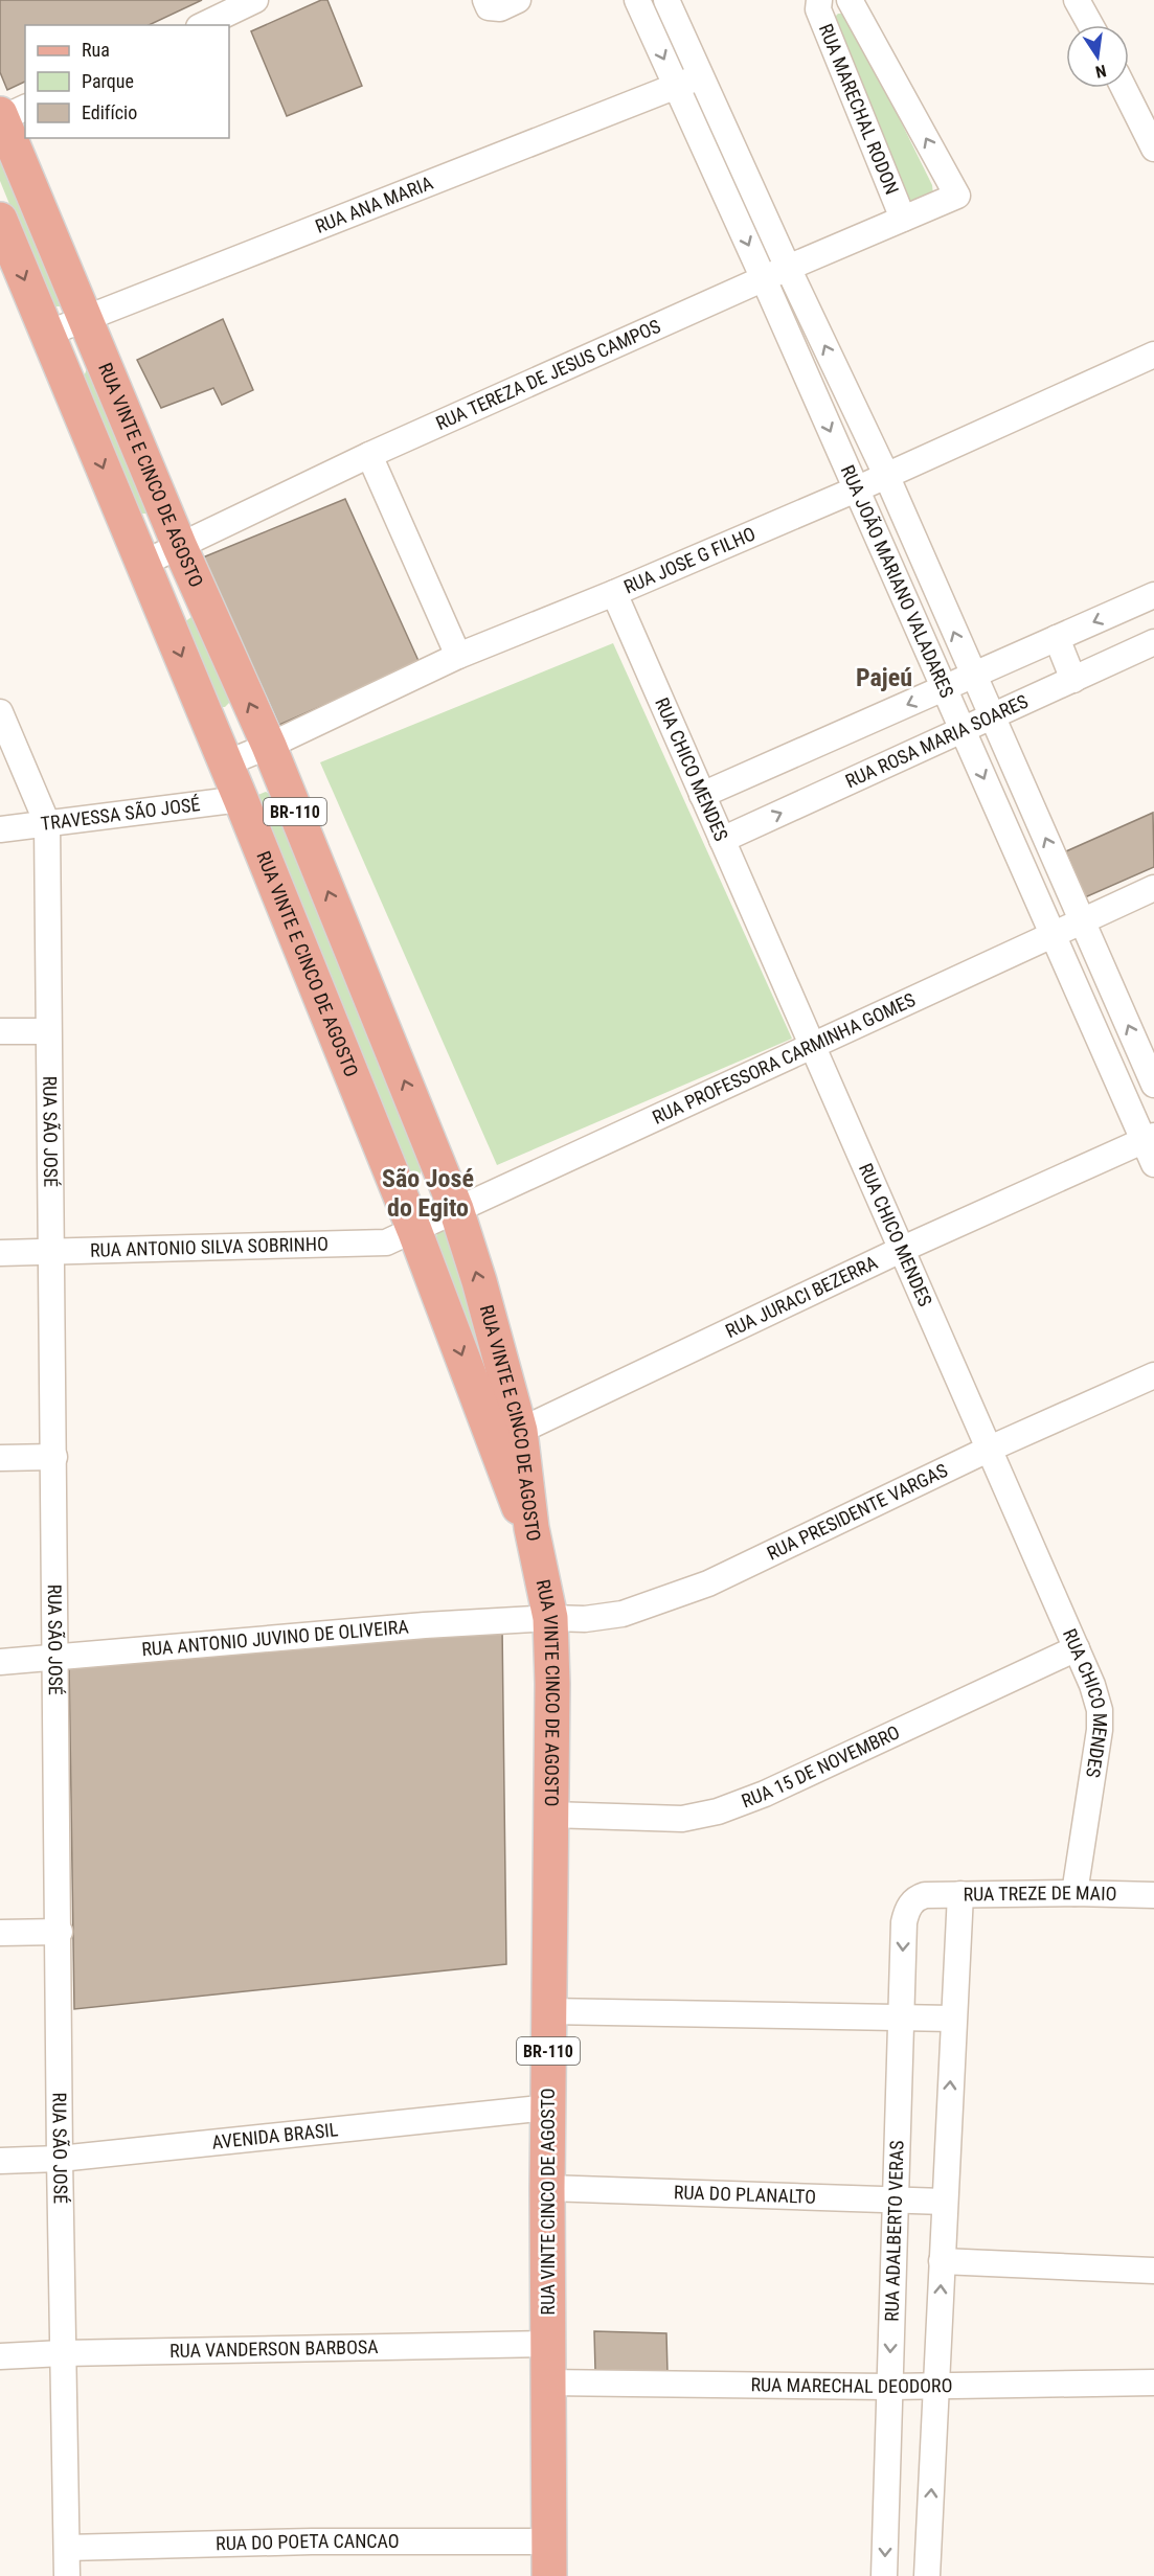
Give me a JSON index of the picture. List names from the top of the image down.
{
  "streets": {
    "main road": ["RUA VINTE E CINCO DE AGOSTO", "BR-110", "RUA VINTE CINCO DE AGOSTO"],
    "street": [
      "RUA MARECHAL RODON",
      "RUA ANA MARIA",
      "RUA TEREZA DE JESUS CAMPOS",
      "RUA JOSE G FILHO",
      "RUA JOÃO MARIANO VALADARES",
      "RUA ROSA MARIA SOARES",
      "RUA CHICO MENDES",
      "TRAVESSA SÃO JOSÉ",
      "RUA PROFESSORA CARMINHA GOMES",
      "RUA SÃO JOSÉ",
      "RUA ANTONIO SILVA SOBRINHO",
      "RUA JURACI BEZERRA",
      "RUA PRESIDENTE VARGAS",
      "RUA ANTONIO JUVINO DE OLIVEIRA",
      "RUA 15 DE NOVEMBRO",
      "RUA TREZE DE MAIO",
      "AVENIDA BRASIL",
      "RUA DO PLANALTO",
      "RUA ADALBERTO VERAS",
      "RUA VANDERSON BARBOSA",
      "RUA MARECHAL DEODORO",
      "RUA DO POETA CANCAO"
    ]
  },
  "crossings": [
    ["RUA MARECHAL RODON", "RUA TEREZA DE JESUS CAMPOS"],
    ["RUA ANA MARIA", "RUA VINTE E CINCO DE AGOSTO"],
    ["RUA ANA MARIA", "RUA JOÃO MARIANO VALADARES"],
    ["RUA TEREZA DE JESUS CAMPOS", "RUA VINTE E CINCO DE AGOSTO"],
    ["RUA TEREZA DE JESUS CAMPOS", "RUA JOÃO MARIANO VALADARES"],
    ["RUA VINTE E CINCO DE AGOSTO", "RUA JOSE G FILHO"],
    ["RUA VINTE E CINCO DE AGOSTO", "TRAVESSA SÃO JOSÉ"],
    ["RUA VINTE E CINCO DE AGOSTO", "RUA PROFESSORA CARMINHA GOMES"],
    ["RUA VINTE E CINCO DE AGOSTO", "RUA ANTONIO SILVA SOBRINHO"],
    ["RUA VINTE E CINCO DE AGOSTO", "RUA JURACI BEZERRA"],
    ["RUA VINTE E CINCO DE AGOSTO", "RUA VINTE CINCO DE AGOSTO"],
    ["RUA JOSE G FILHO", "RUA JOÃO MARIANO VALADARES"],
    ["RUA JOSE G FILHO", "RUA CHICO MENDES"],
    ["RUA JOÃO MARIANO VALADARES", "RUA ROSA MARIA SOARES"],
    ["RUA JOÃO MARIANO VALADARES", "RUA PROFESSORA CARMINHA GOMES"],
    ["RUA JOÃO MARIANO VALADARES", "RUA JURACI BEZERRA"],
    ["RUA ROSA MARIA SOARES", "RUA CHICO MENDES"],
    ["RUA CHICO MENDES", "RUA PROFESSORA CARMINHA GOMES"],
    ["RUA CHICO MENDES", "RUA JURACI BEZERRA"],
    ["RUA CHICO MENDES", "RUA PRESIDENTE VARGAS"],
    ["RUA CHICO MENDES", "RUA 15 DE NOVEMBRO"],
    ["RUA CHICO MENDES", "RUA TREZE DE MAIO"],
    ["TRAVESSA SÃO JOSÉ", "RUA SÃO JOSÉ"],
    ["RUA PROFESSORA CARMINHA GOMES", "RUA ANTONIO SILVA SOBRINHO"],
    ["RUA SÃO JOSÉ", "RUA ANTONIO SILVA SOBRINHO"],
    ["RUA SÃO JOSÉ", "RUA ANTONIO JUVINO DE OLIVEIRA"],
    ["RUA SÃO JOSÉ", "AVENIDA BRASIL"],
    ["RUA SÃO JOSÉ", "RUA VANDERSON BARBOSA"],
    ["RUA SÃO JOSÉ", "RUA DO POETA CANCAO"],
    ["RUA PRESIDENTE VARGAS", "RUA ANTONIO JUVINO DE OLIVEIRA"],
    ["RUA PRESIDENTE VARGAS", "RUA VINTE CINCO DE AGOSTO"],
    ["RUA ANTONIO JUVINO DE OLIVEIRA", "RUA VINTE CINCO DE AGOSTO"],
    ["RUA VINTE CINCO DE AGOSTO", "RUA 15 DE NOVEMBRO"],
    ["RUA VINTE CINCO DE AGOSTO", "AVENIDA BRASIL"],
    ["RUA VINTE CINCO DE AGOSTO", "RUA DO PLANALTO"],
    ["RUA VINTE CINCO DE AGOSTO", "RUA VANDERSON BARBOSA"],
    ["RUA VINTE CINCO DE AGOSTO", "RUA MARECHAL DEODORO"],
    ["RUA VINTE CINCO DE AGOSTO", "RUA DO POETA CANCAO"],
    ["RUA TREZE DE MAIO", "RUA ADALBERTO VERAS"],
    ["RUA DO PLANALTO", "RUA ADALBERTO VERAS"],
    ["RUA ADALBERTO VERAS", "RUA MARECHAL DEODORO"]
  ],
  "districts": ["Pajeú", "São José do Egito"],
  "legend": ["Rua", "Parque", "Edifício"],
  "north": "bottom"
}
